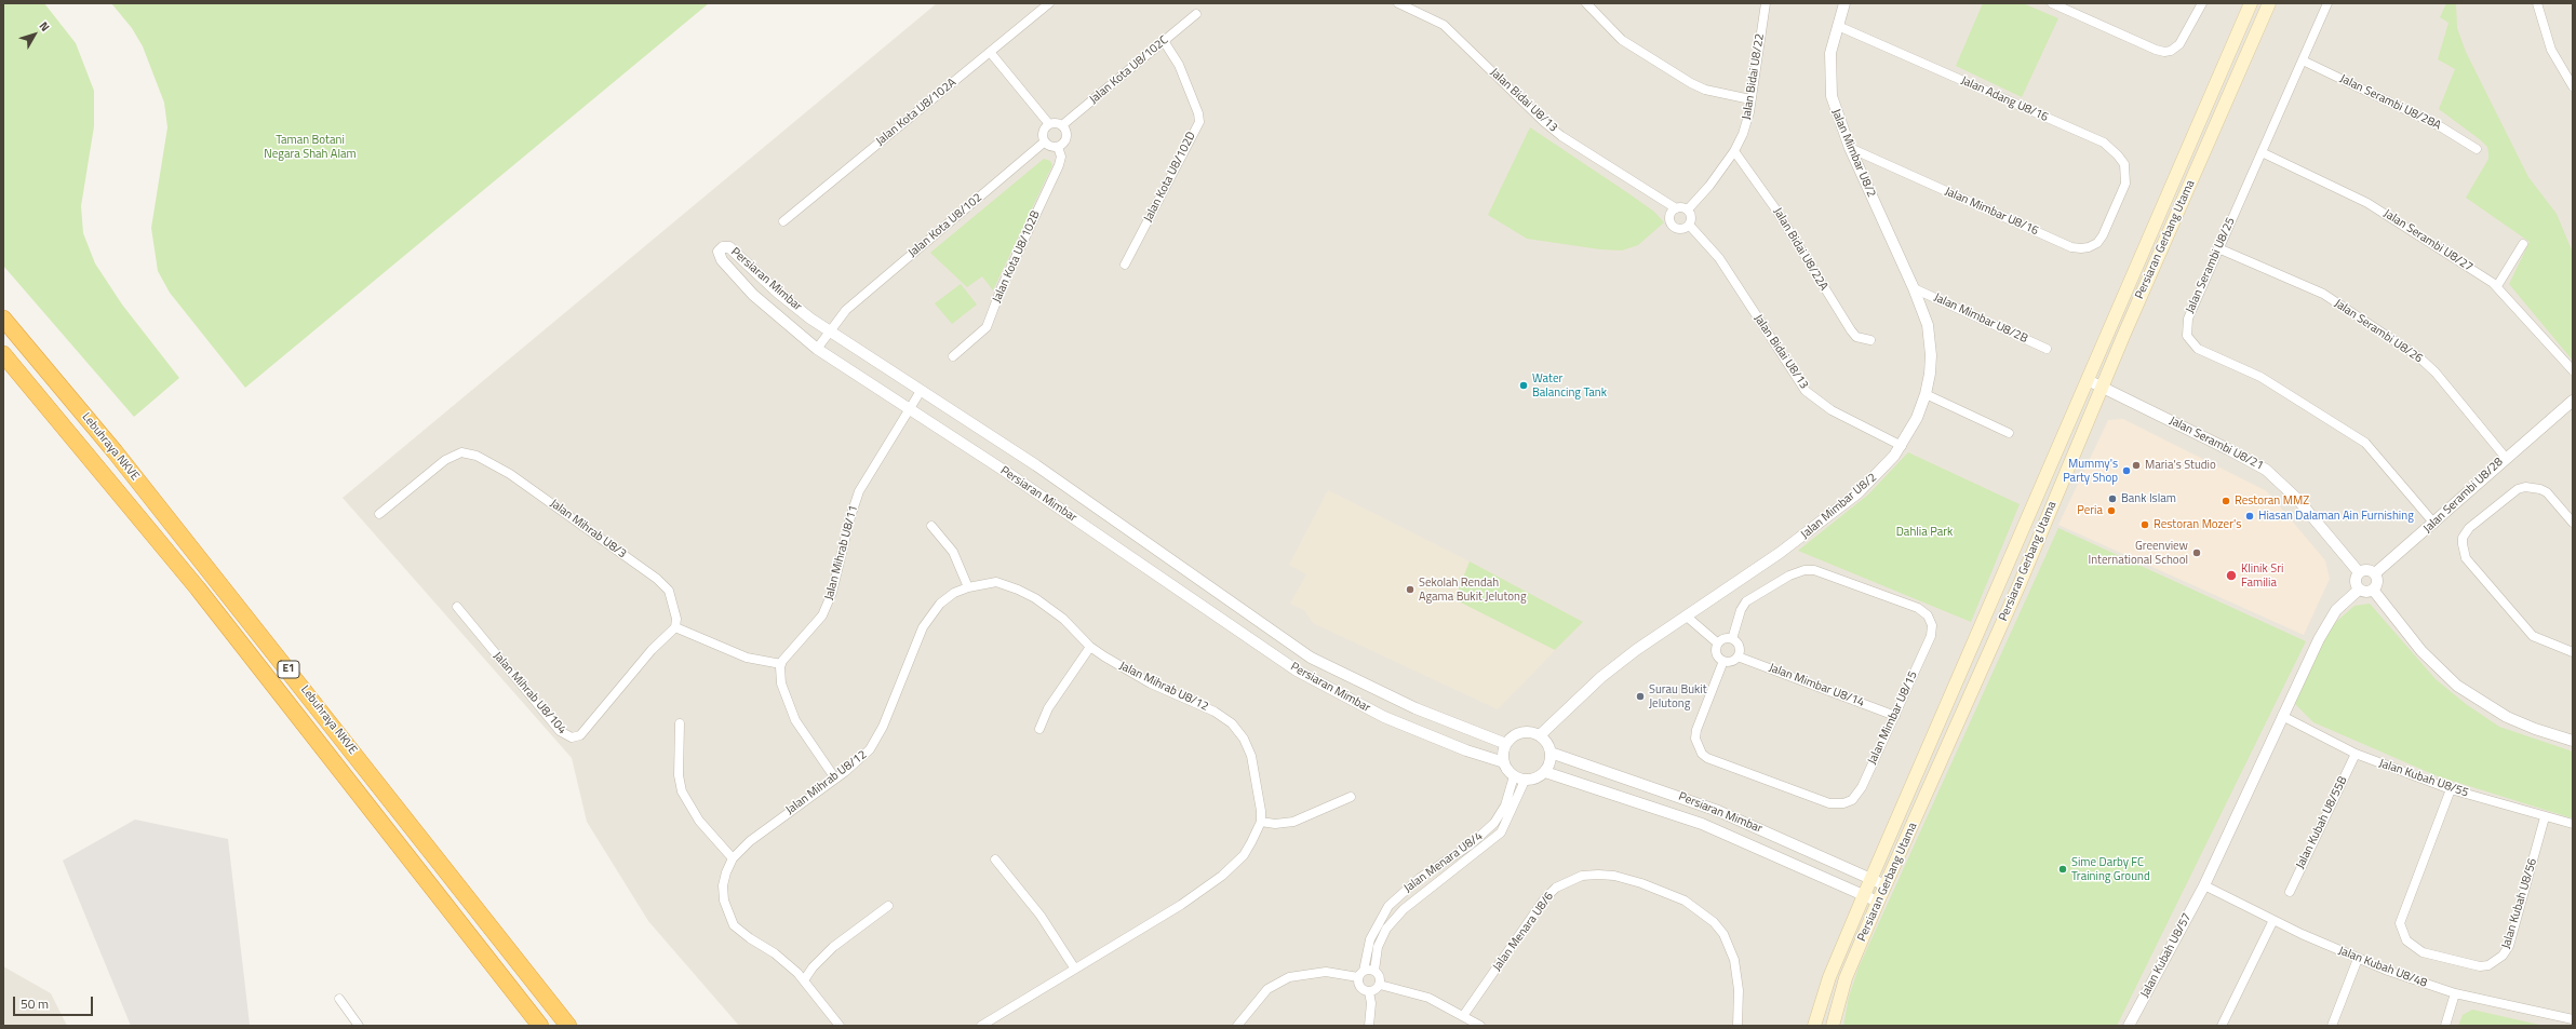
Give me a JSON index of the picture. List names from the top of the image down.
{
  "streets": {
    "highway": ["Lebuhraya NKVE", "E1"],
    "main road": ["Persiaran Gerbang Utama"],
    "street": [
      "Jalan Kota U8/102C",
      "Jalan Bidai U8/22",
      "Jalan Adang U8/16",
      "Jalan Bidai U8/13",
      "Jalan Serambi U8/28A",
      "Jalan Kota U8/102A",
      "Jalan Mimbar U8/2",
      "Jalan Kota U8/102D",
      "Jalan Mimbar U8/16",
      "Jalan Kota U8/102",
      "Jalan Serambi U8/27",
      "Jalan Bidai U8/22A",
      "Jalan Kota U8/102B",
      "Jalan Serambi U8/25",
      "Persiaran Mimbar",
      "Jalan Mimbar U8/2B",
      "Jalan Serambi U8/26",
      "Jalan Serambi U8/21",
      "Jalan Serambi U8/28",
      "Jalan Mihrab U8/3",
      "Jalan Mihrab U8/11",
      "Jalan Mimbar U8/14",
      "Jalan Mihrab U8/12",
      "Jalan Mihrab U8/104",
      "Jalan Mimbar U8/15",
      "Jalan Kubah U8/55",
      "Jalan Kubah U8/55B",
      "Jalan Menara U8/4",
      "Jalan Kubah U8/56",
      "Jalan Menara U8/6",
      "Jalan Kubah U8/57",
      "Jalan Kubah U8/48"
    ]
  },
  "crossings": [
    ["Jalan Kota U8/102C", "Jalan Kota U8/102D"],
    ["Jalan Kota U8/102C", "Jalan Kota U8/102"],
    ["Jalan Kota U8/102C", "Jalan Kota U8/102B"],
    ["Jalan Bidai U8/22", "Jalan Bidai U8/13"],
    ["Jalan Bidai U8/22", "Jalan Bidai U8/22A"],
    ["Jalan Adang U8/16", "Jalan Mimbar U8/2"],
    ["Jalan Adang U8/16", "Jalan Mimbar U8/16"],
    ["Jalan Bidai U8/13", "Jalan Mimbar U8/2"],
    ["Jalan Serambi U8/28A", "Jalan Serambi U8/25"],
    ["Jalan Mimbar U8/2", "Jalan Mimbar U8/16"],
    ["Jalan Mimbar U8/2", "Persiaran Mimbar"],
    ["Jalan Mimbar U8/2", "Jalan Mimbar U8/2B"],
    ["Jalan Mimbar U8/2", "Jalan Menara U8/4"],
    ["Jalan Kota U8/102", "Jalan Kota U8/102B"],
    ["Jalan Kota U8/102", "Persiaran Mimbar"],
    ["Persiaran Gerbang Utama", "Persiaran Mimbar"],
    ["Persiaran Gerbang Utama", "Jalan Serambi U8/21"],
    ["Jalan Serambi U8/27", "Jalan Serambi U8/25"],
    ["Jalan Serambi U8/25", "Jalan Serambi U8/26"],
    ["Jalan Serambi U8/25", "Jalan Serambi U8/28"],
    ["Persiaran Mimbar", "Jalan Mihrab U8/11"],
    ["Persiaran Mimbar", "Jalan Menara U8/4"],
    ["Jalan Serambi U8/26", "Jalan Serambi U8/28"],
    ["Jalan Serambi U8/21", "Jalan Serambi U8/28"],
    ["Jalan Serambi U8/21", "Jalan Kubah U8/57"],
    ["Jalan Serambi U8/28", "Jalan Kubah U8/57"],
    ["Jalan Mihrab U8/3", "Jalan Mihrab U8/104"],
    ["Jalan Mimbar U8/14", "Jalan Mimbar U8/15"],
    ["Jalan Kubah U8/55", "Jalan Kubah U8/55B"],
    ["Jalan Kubah U8/55", "Jalan Kubah U8/56"],
    ["Jalan Kubah U8/55", "Jalan Kubah U8/57"],
    ["Jalan Kubah U8/57", "Jalan Kubah U8/48"]
  ],
  "parks": ["Taman Botani Negara Shah Alam", "Dahlia Park"],
  "places": [
    "Water Balancing Tank",
    "Maria's Studio",
    "Mummy's Party Shop",
    "Bank Islam",
    "Restoran MMZ",
    "Peria",
    "Hiasan Dalaman Ain Furnishing",
    "Restoran Mozer's",
    "Greenview International School",
    "Klinik Sri Familia",
    "Sekolah Rendah Agama Bukit Jelutong",
    "Surau Bukit Jelutong",
    "Sime Darby FC Training Ground"
  ],
  "scale_bar": "50 m",
  "north": "top right"
}
